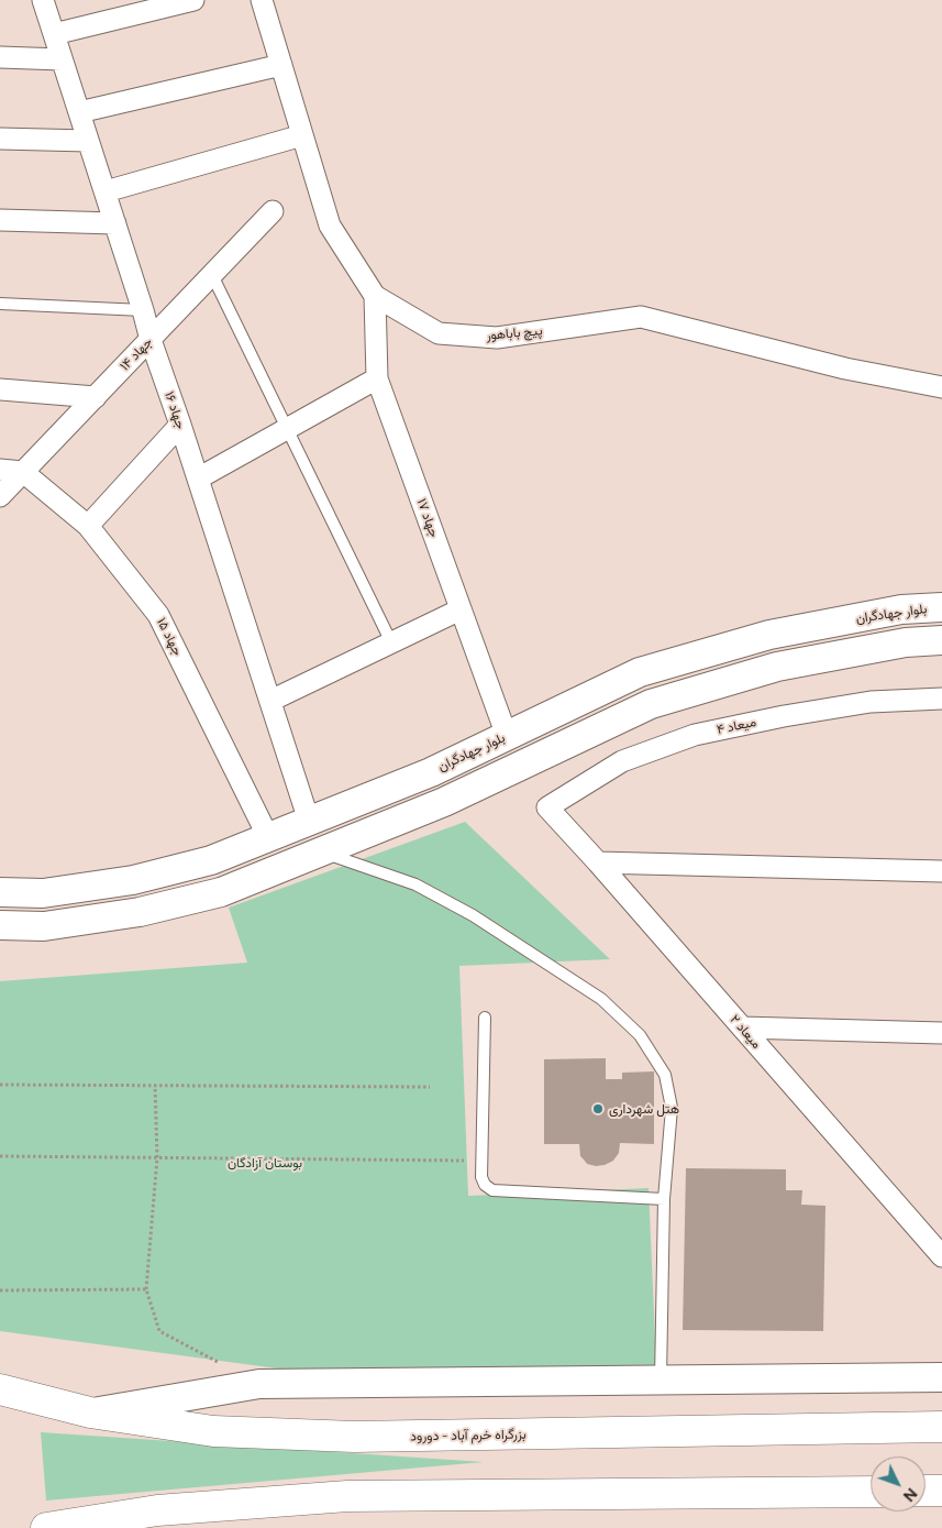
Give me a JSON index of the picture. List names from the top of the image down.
{
  "streets": {
    "highway": ["بزرگراه خرم آباد - دورود"],
    "main road": ["بلوار جهادگران"],
    "street": [
      "پیچ باباهور",
      "جهاد ۱۴",
      "جهاد ۱۶",
      "جهاد ۱۷",
      "جهاد ۱۵",
      "میعاد ۴",
      "میعاد ۲"
    ]
  },
  "crossings": [
    ["پیچ باباهور", "جهاد ۱۷"],
    ["جهاد ۱۴", "جهاد ۱۶"],
    ["جهاد ۱۴", "جهاد ۱۵"],
    ["جهاد ۱۶", "بلوار جهادگران"],
    ["جهاد ۱۷", "بلوار جهادگران"],
    ["بلوار جهادگران", "جهاد ۱۵"],
    ["میعاد ۴", "میعاد ۲"]
  ],
  "parks": ["بوستان آزادگان"],
  "places": ["هتل شهرداری"],
  "north": "bottom right"
}
